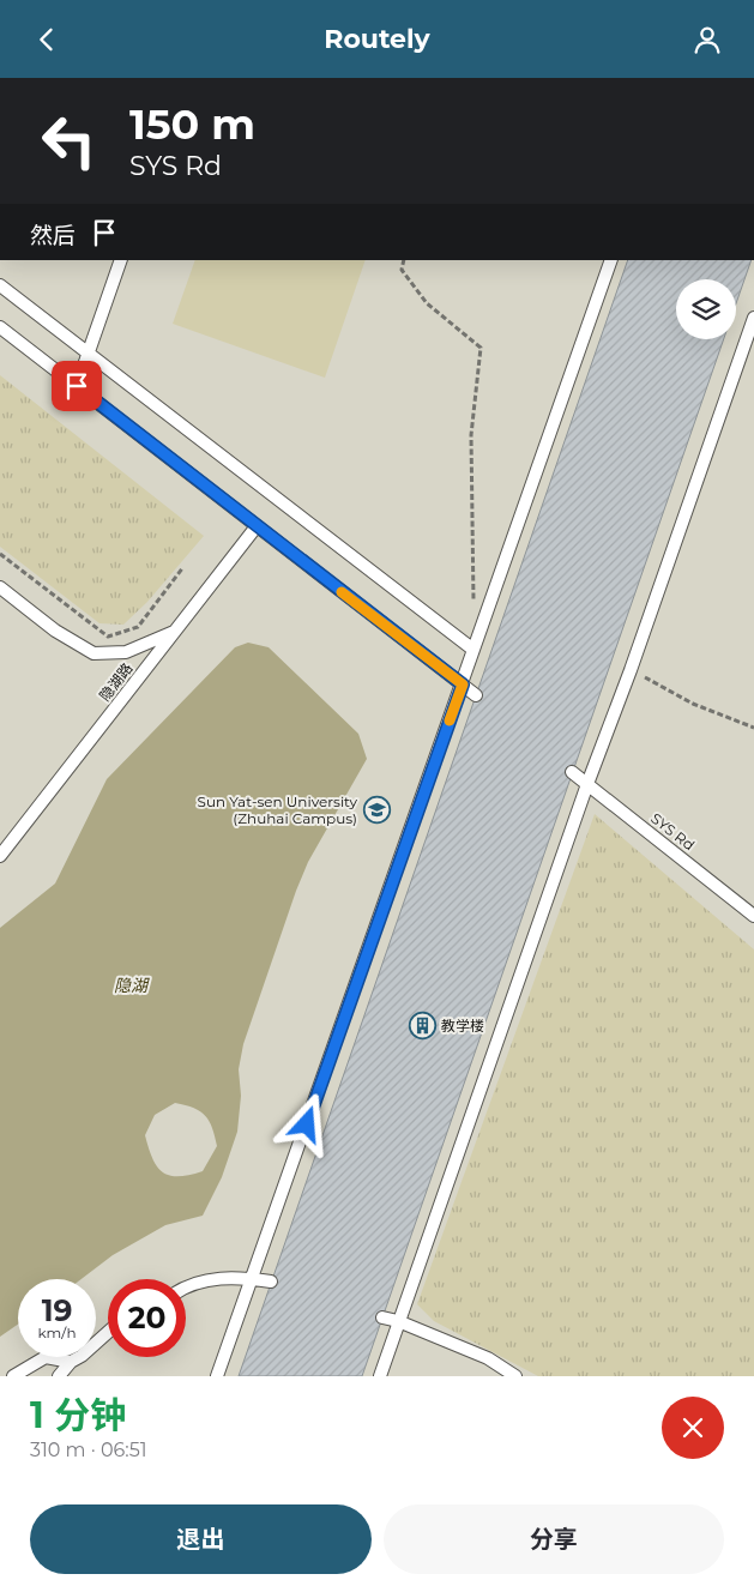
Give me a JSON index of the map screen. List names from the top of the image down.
{
  "streets": {
    "lane": ["隐湖路", "SYS Rd"]
  },
  "water": ["隐湖"],
  "places": {
    "school or university": ["Sun Yat-sen University (Zhuhai Campus)"],
    "building": ["教学楼"]
  },
  "page": {
    "header": "Routely",
    "turn": ["150 m", "SYS Rd"],
    "then": "然后",
    "speed": "19 km/h",
    "limit": "20",
    "heading": ["1 分钟", "310 m · 06:51"],
    "buttons": ["退出", "分享"]
  }
}
